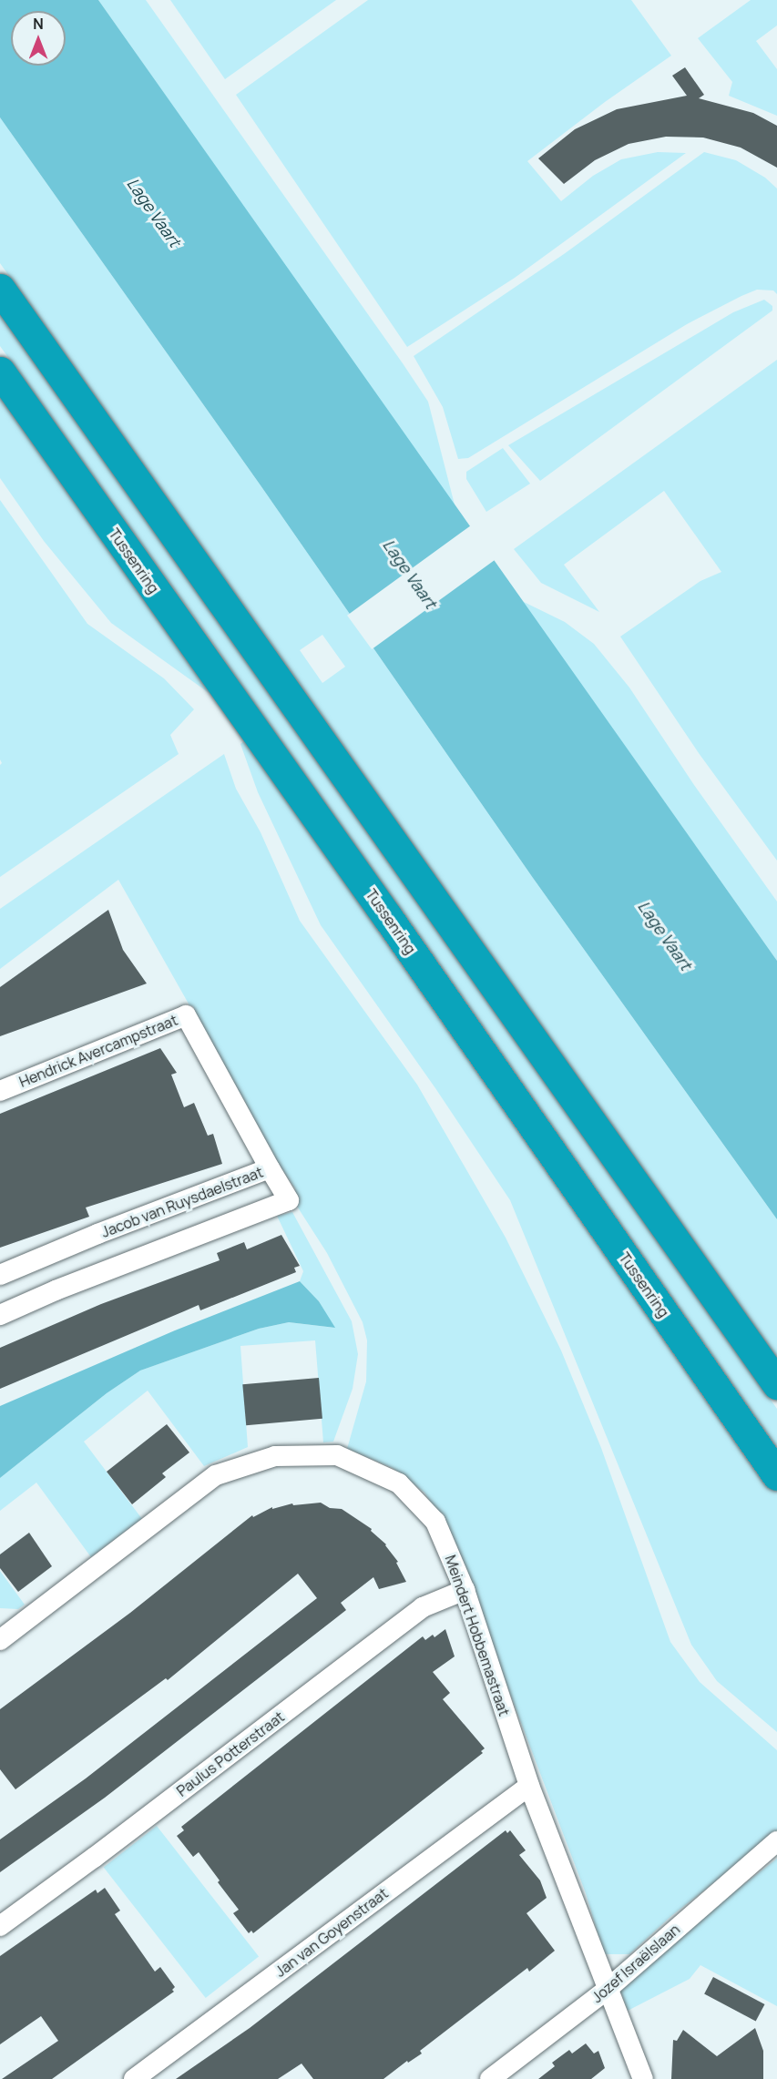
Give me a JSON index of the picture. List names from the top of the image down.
{
  "streets": {
    "highway": ["Tussenring"],
    "street": [
      "Hendrick Avercampstraat",
      "Jacob van Ruysdaelstraat",
      "Meindert Hobbemastraat",
      "Paulus Potterstraat",
      "Jan van Goyenstraat",
      "Jozef Israëlslaan"
    ]
  },
  "crossings": [
    ["Hendrick Avercampstraat", "Jacob van Ruysdaelstraat"],
    ["Meindert Hobbemastraat", "Paulus Potterstraat"],
    ["Meindert Hobbemastraat", "Jan van Goyenstraat"],
    ["Meindert Hobbemastraat", "Jozef Israëlslaan"]
  ],
  "water": ["Lage Vaart"],
  "north": "top"
}
